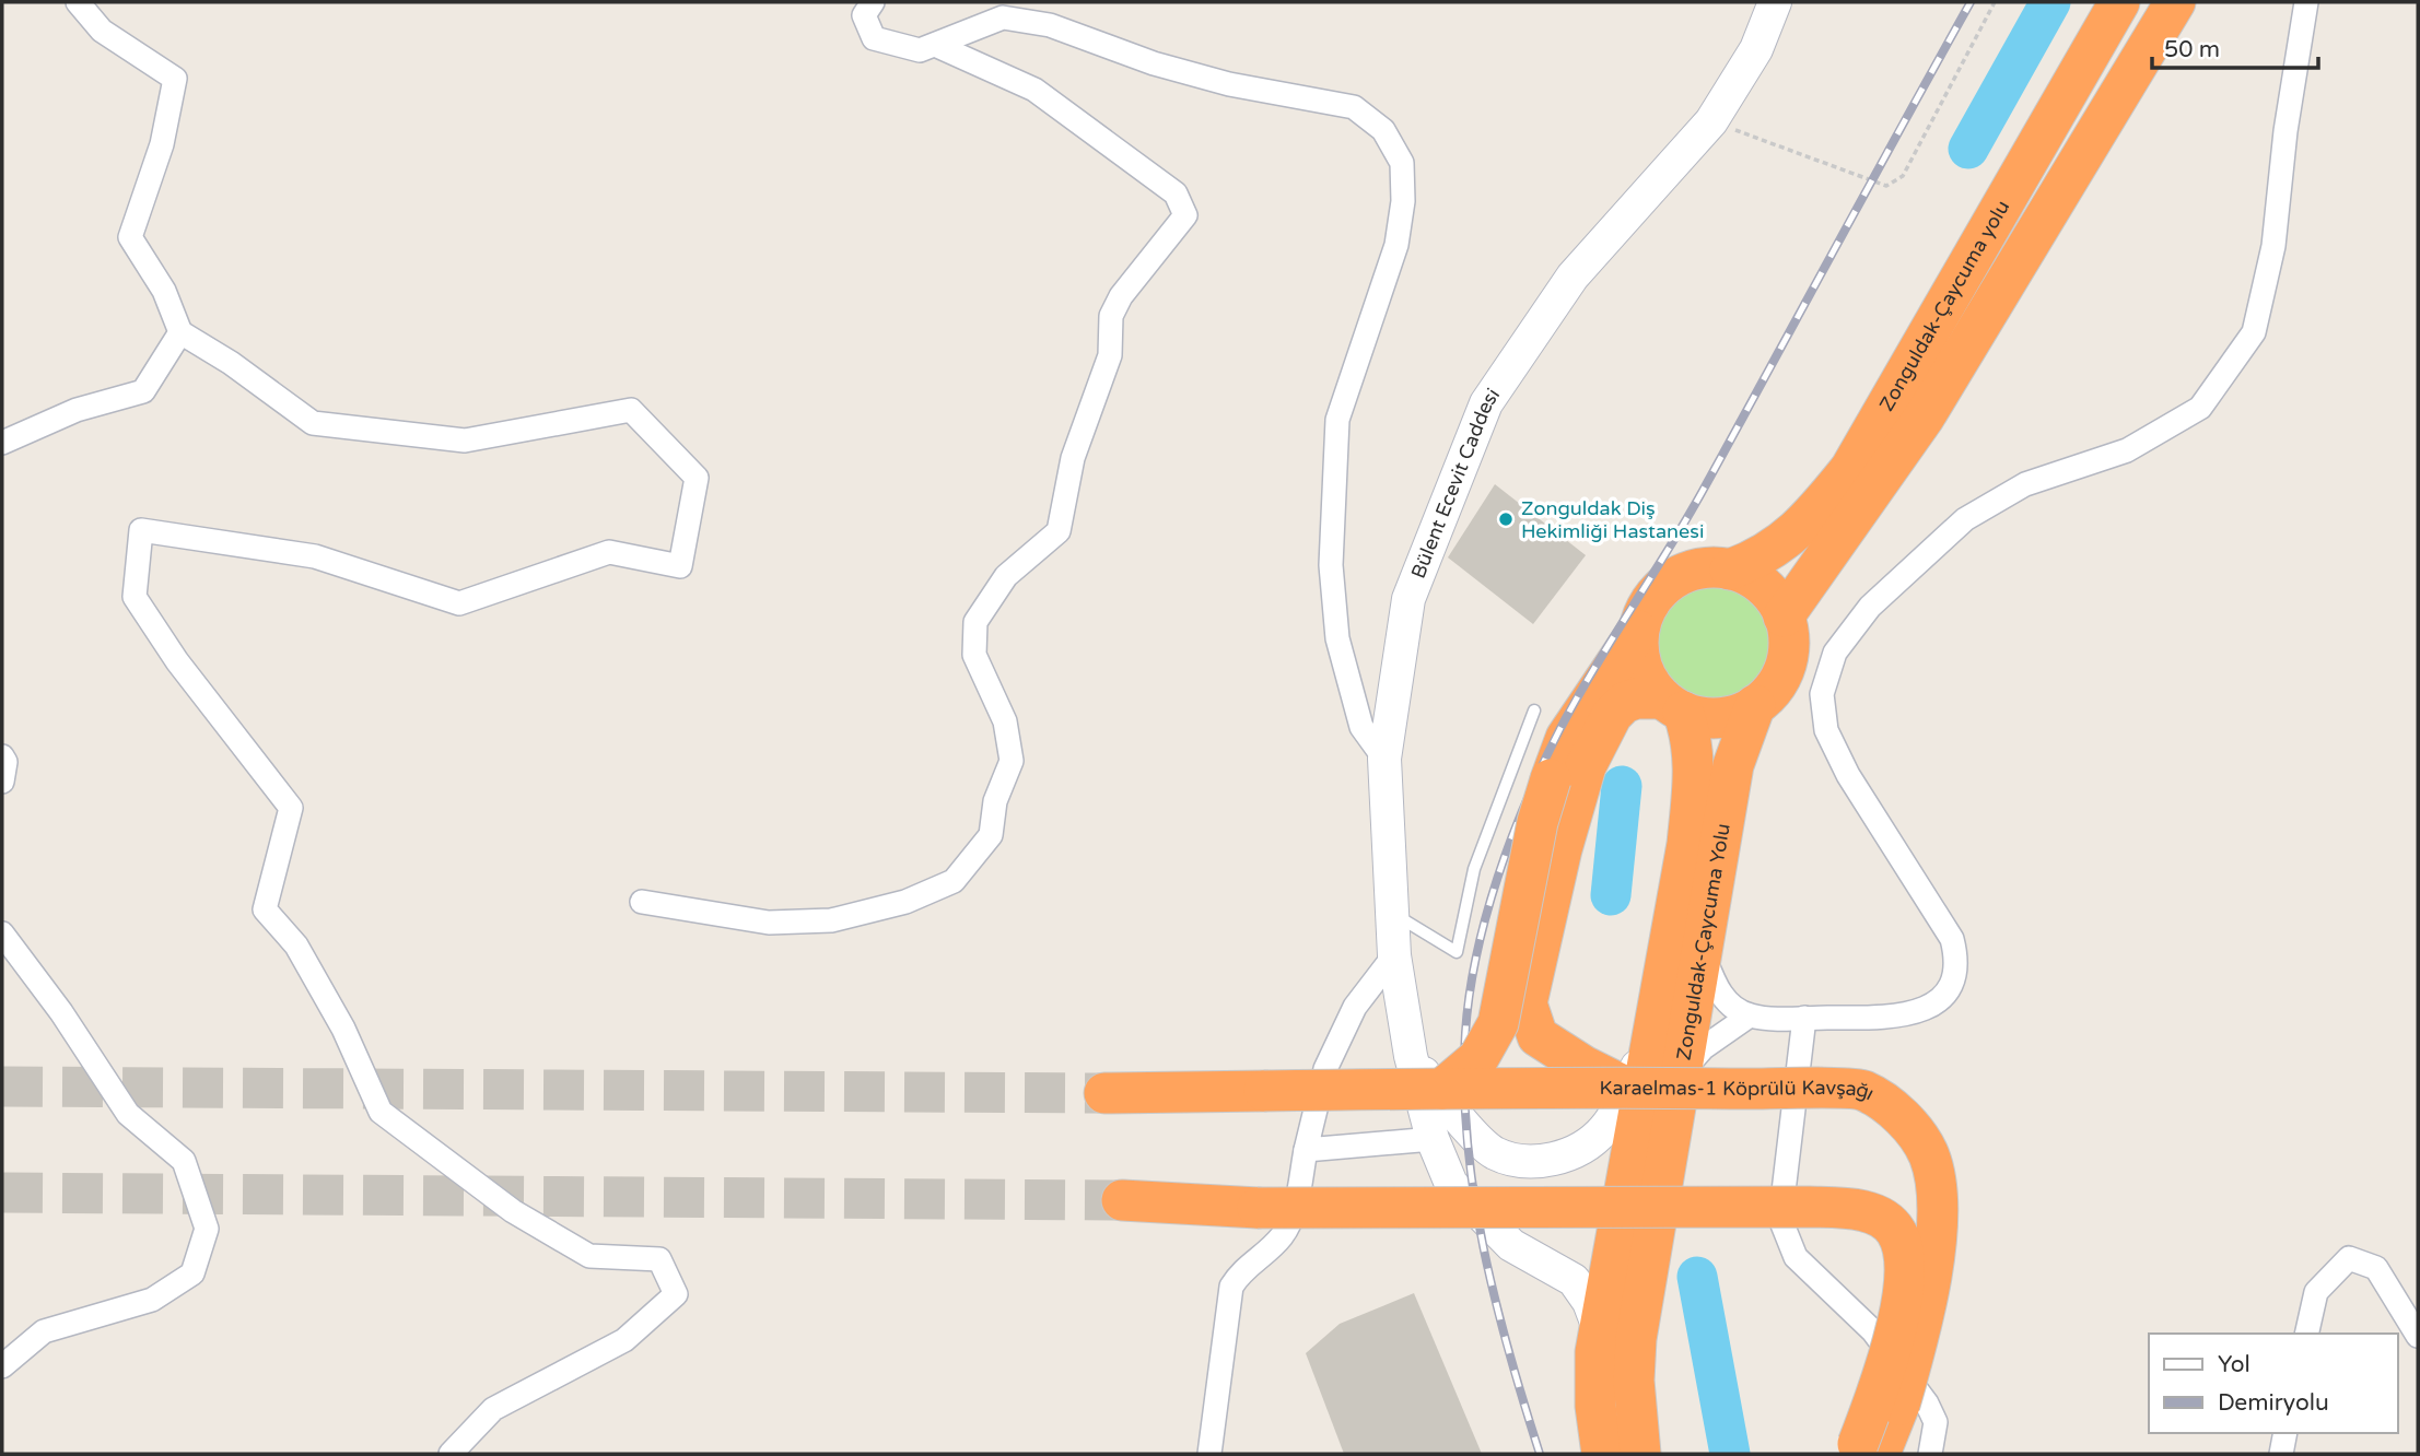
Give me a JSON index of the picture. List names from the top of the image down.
{
  "streets": {
    "highway": ["Zonguldak-Çaycuma yolu", "Zonguldak-Çaycuma Yolu", "Karaelmas-1 Köprülü Kavşağı"],
    "main road": ["Bülent Ecevit Caddesi"]
  },
  "crossings": [
    ["Zonguldak-Çaycuma yolu", "Zonguldak-Çaycuma Yolu"],
    ["Bülent Ecevit Caddesi", "Zonguldak-Çaycuma Yolu"]
  ],
  "places": ["Zonguldak Diş Hekimliği Hastanesi"],
  "legend": ["Yol", "Demiryolu"],
  "scale_bar": "50 m"
}
